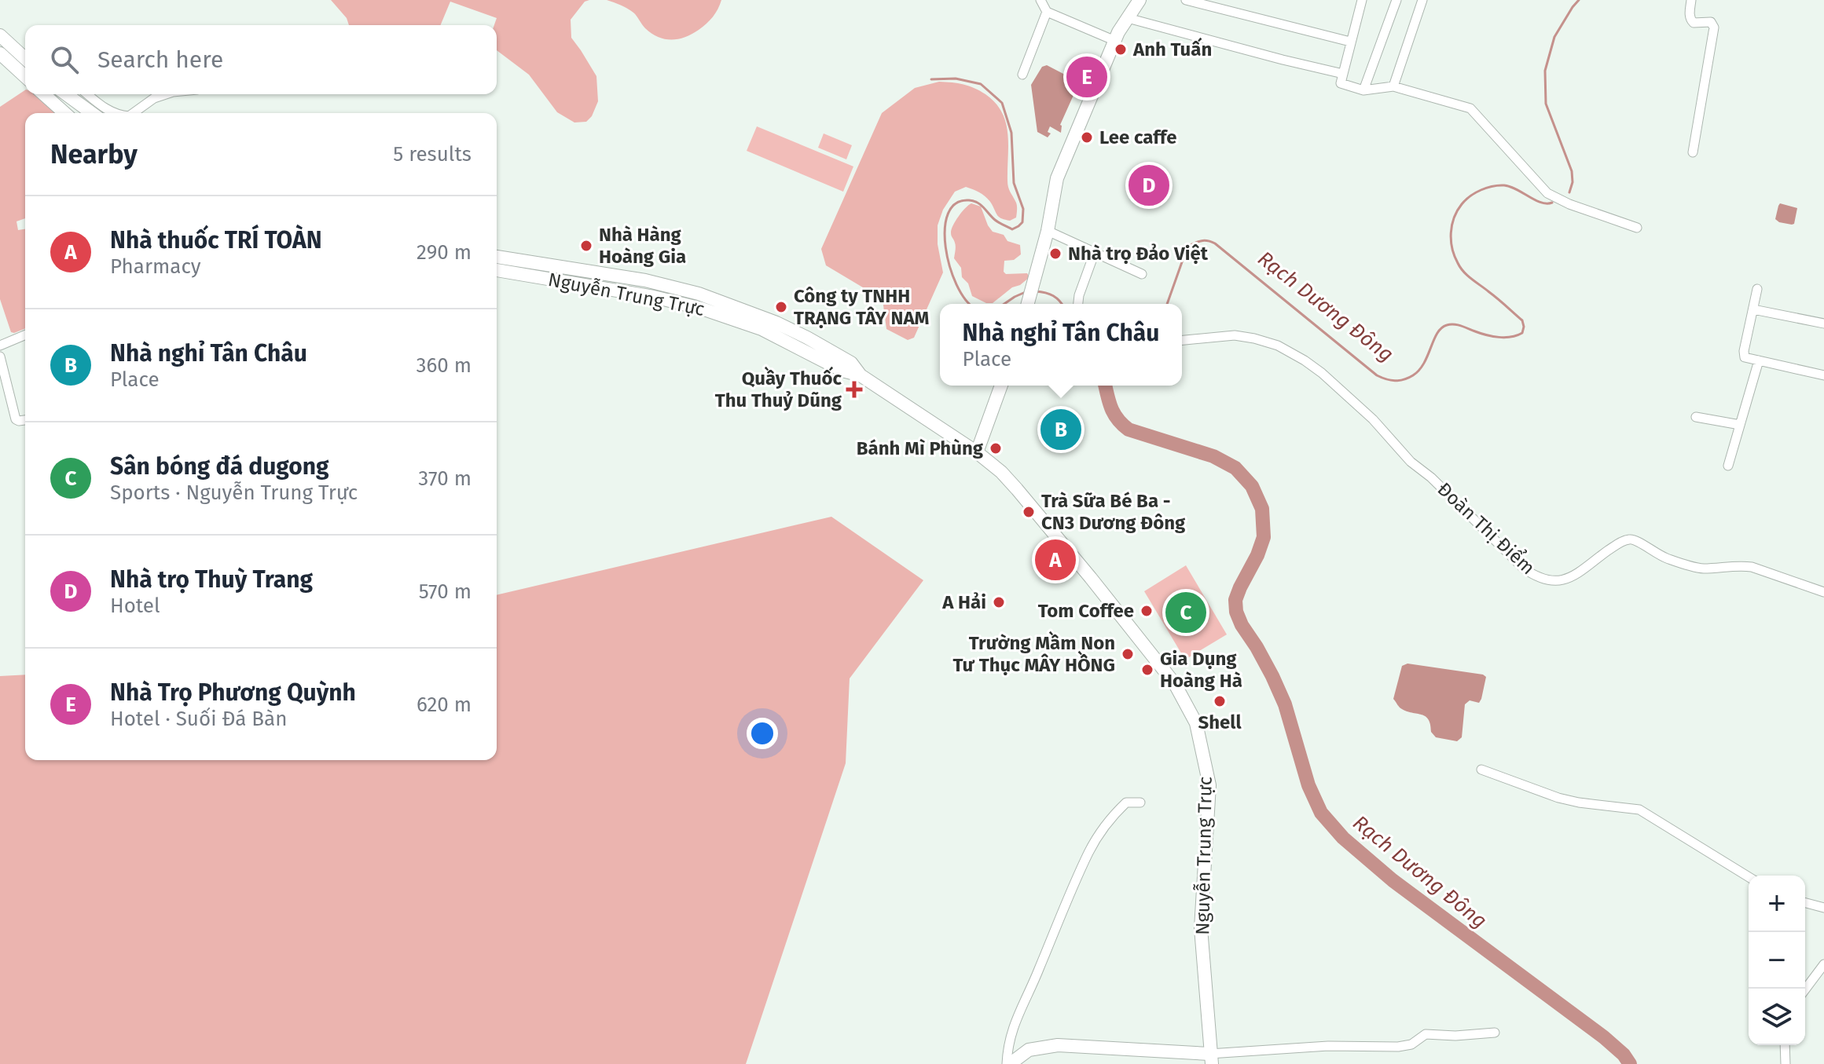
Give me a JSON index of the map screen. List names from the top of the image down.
{
  "streets": {
    "main road": ["Nguyễn Trung Trực"],
    "street": ["Đoàn Thị Điểm"]
  },
  "water": ["Rạch Dương Đông"],
  "places": {
    "other": [
      "Anh Tuấn",
      "Lee caffe",
      "Nhà Hàng Hoàng Gia",
      "Nhà trọ Đảo Việt",
      "Công ty TNHH TRẠNG TÂY NAM",
      "Bánh Mì Phùng",
      "Trà Sữa Bé Ba - CN3 Dương Đông",
      "A Hải",
      "Tom Coffee",
      "Trường Mầm Non Tư Thục MÂY HỒNG",
      "Gia Dụng Hoàng Hà",
      "Shell"
    ],
    "health": ["Quầy Thuốc Thu Thuỷ Dũng"]
  },
  "page": {
    "search": "Search here",
    "pins": [
      "E",
      "D",
      "B",
      "A",
      "C"
    ],
    "heading": ["Nearby", "5 results"],
    "list": [
      {
        "mark": "A",
        "name": "Nhà thuốc TRÍ TOÀN",
        "note": "Pharmacy",
        "value": "290 m"
      },
      {
        "mark": "B",
        "name": "Nhà nghỉ Tân Châu",
        "note": "Place",
        "value": "360 m"
      },
      {
        "mark": "C",
        "name": "Sân bóng đá dugong",
        "note": "Sports · Nguyễn Trung Trực",
        "value": "370 m"
      },
      {
        "mark": "D",
        "name": "Nhà trọ Thuỳ Trang",
        "note": "Hotel",
        "value": "570 m"
      },
      {
        "mark": "E",
        "name": "Nhà Trọ Phương Quỳnh",
        "note": "Hotel · Suối Đá Bàn",
        "value": "620 m"
      }
    ],
    "popup": ["Nhà nghỉ Tân Châu", "Place"],
    "map_buttons": ["+", "−"]
  }
}
